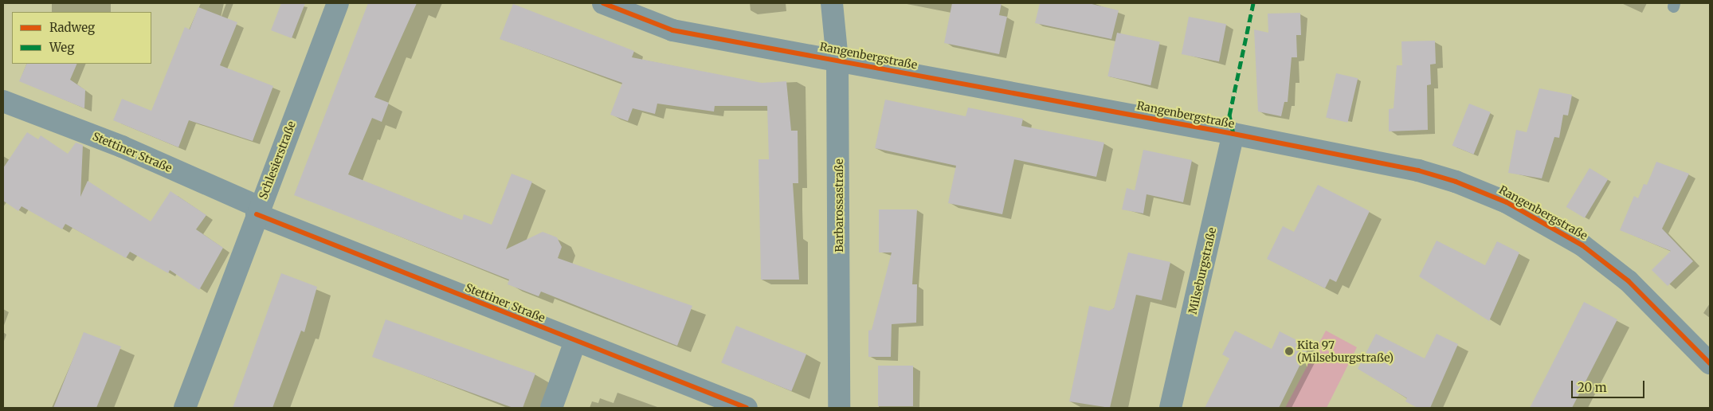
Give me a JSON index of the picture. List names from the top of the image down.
{
  "streets": {
    "street": [
      "Rangenbergstraße",
      "Stettiner Straße",
      "Schlesierstraße",
      "Barbarossastraße",
      "Milseburgstraße"
    ]
  },
  "crossings": [
    ["Rangenbergstraße", "Barbarossastraße"],
    ["Rangenbergstraße", "Milseburgstraße"],
    ["Stettiner Straße", "Schlesierstraße"]
  ],
  "places": ["Kita 97 (Milseburgstraße)"],
  "legend": ["Radweg", "Weg"],
  "scale_bar": "20 m"
}
